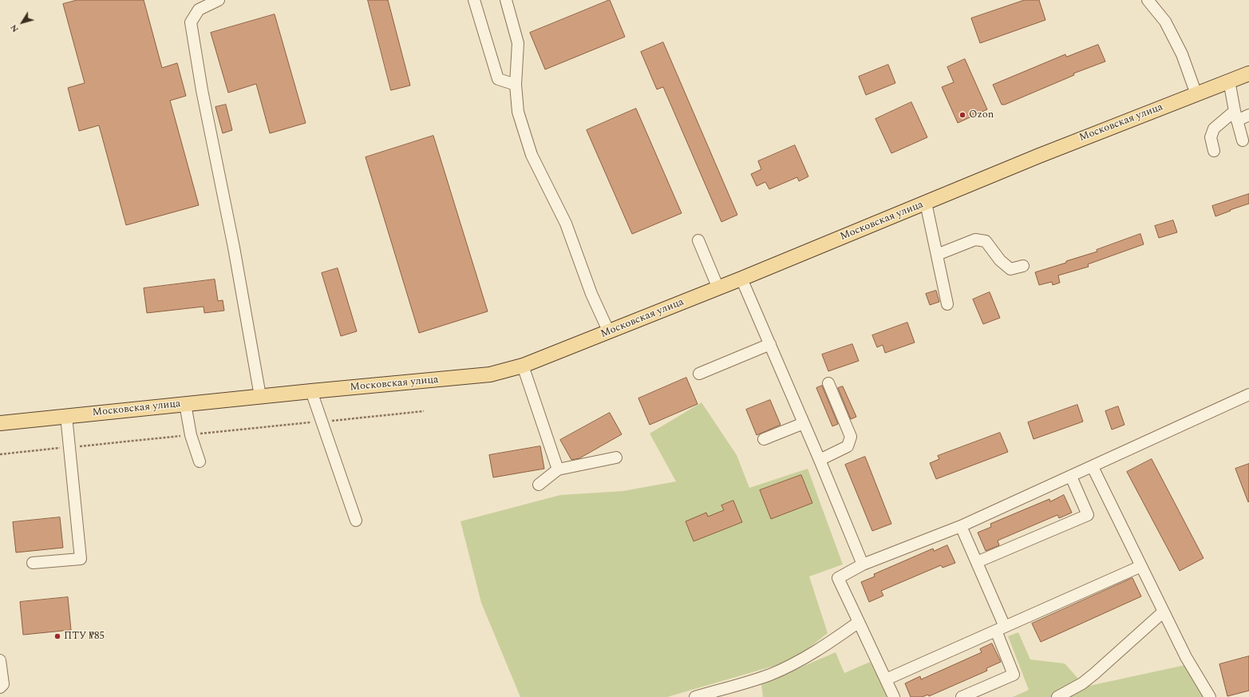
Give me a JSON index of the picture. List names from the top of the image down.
{
  "streets": {
    "main road": ["Московская улица"]
  },
  "places": ["Ozon", "ПТУ №85"],
  "north": "bottom left"
}
